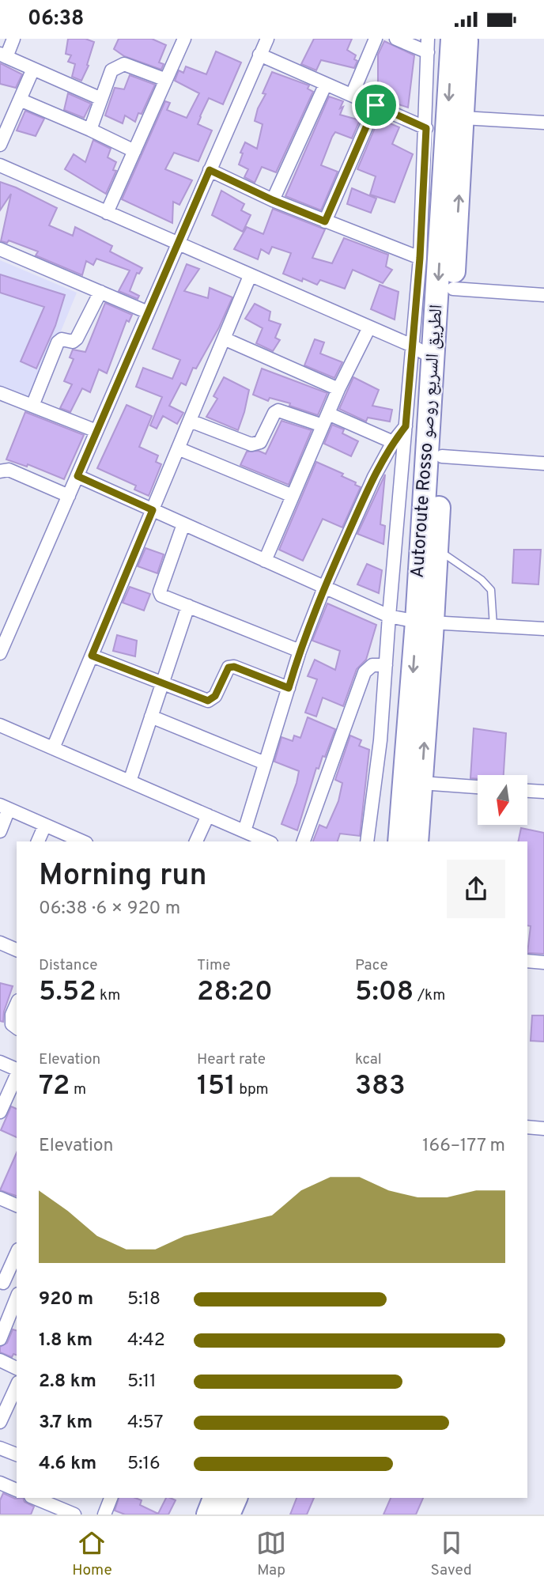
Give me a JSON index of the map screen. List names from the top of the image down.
{
  "streets": {
    "highway": ["Autoroute Rosso الطريق السريع روصو"]
  },
  "north": "bottom",
  "page": {
    "status": "06:38",
    "heading": ["Morning run", "06:38 · 6 × 920 m"],
    "stats": [
      ["Distance", "5.52 km"],
      ["Time", "28:20"],
      ["Pace", "5:08 /km"],
      ["Elevation", "72 m"],
      ["Heart rate", "151 bpm"],
      ["kcal", "383"]
    ],
    "chart": ["Elevation", "166–177 m"],
    "list": [
      {
        "name": "920 m",
        "note": "5:18"
      },
      {
        "name": "1.8 km",
        "note": "4:42"
      },
      {
        "name": "2.8 km",
        "note": "5:11"
      },
      {
        "name": "3.7 km",
        "note": "4:57"
      },
      {
        "name": "4.6 km",
        "note": "5:16"
      }
    ],
    "tabs": ["Home", "Map", "Saved"]
  }
}
